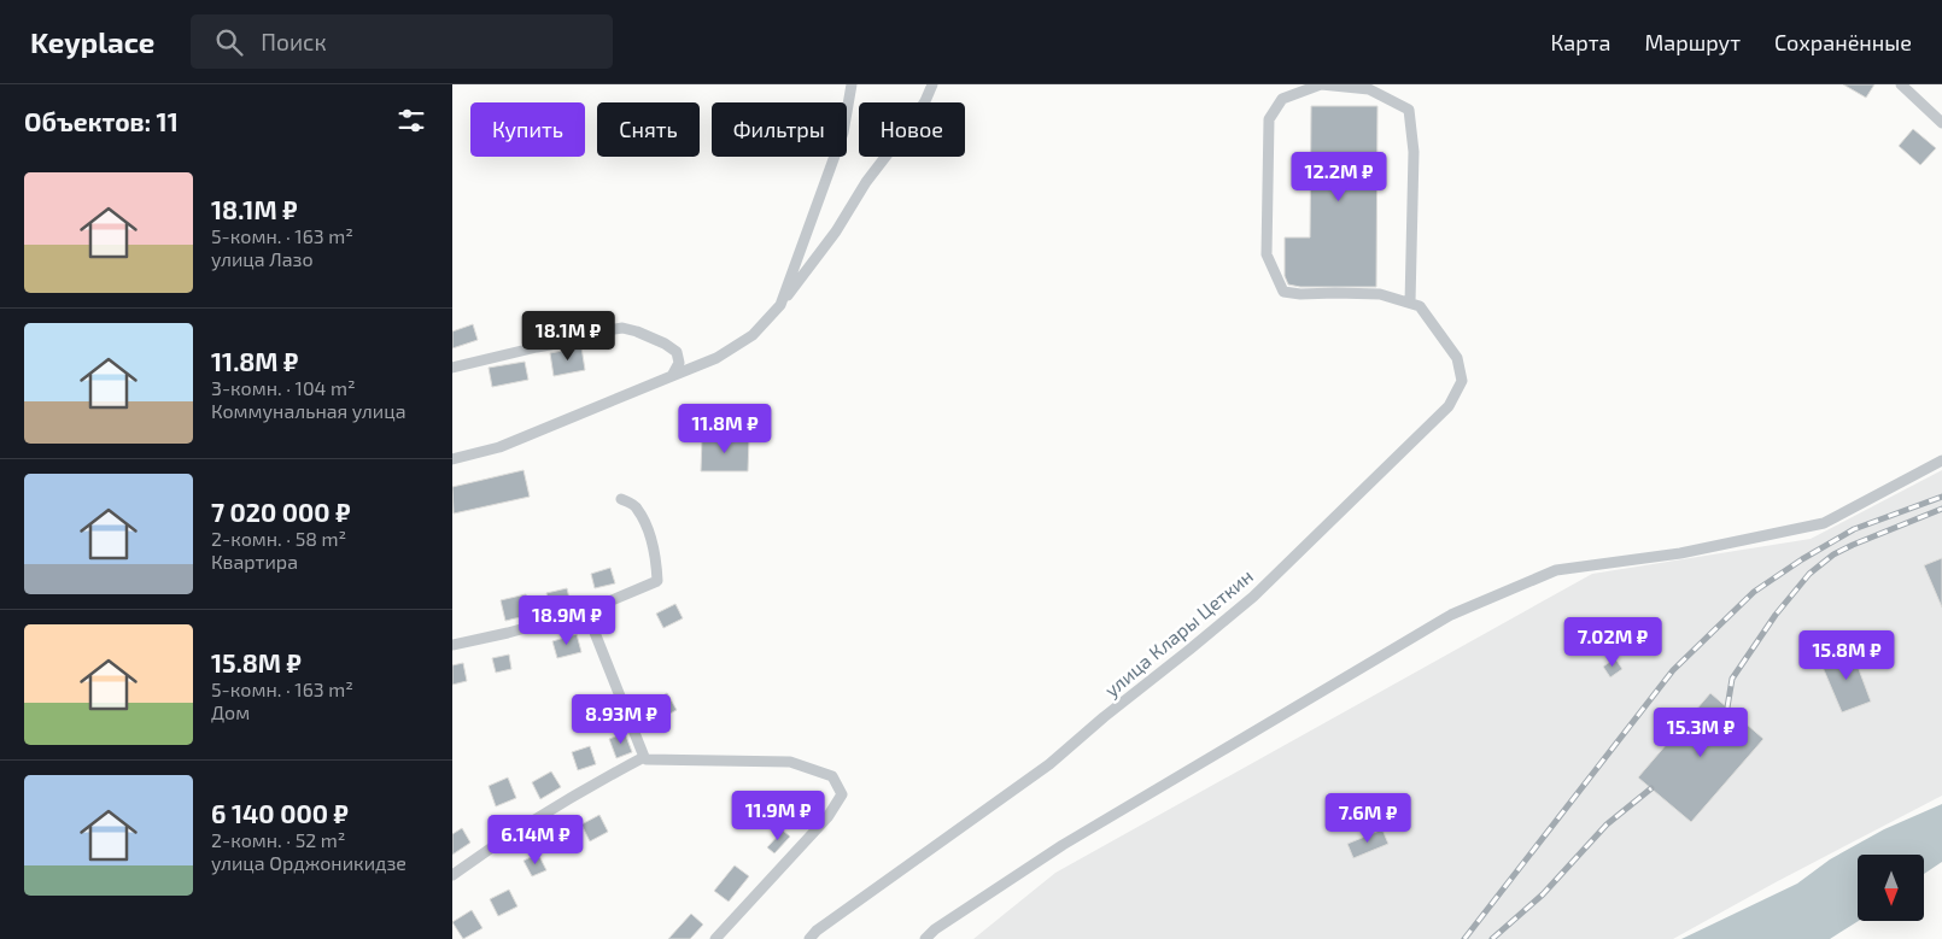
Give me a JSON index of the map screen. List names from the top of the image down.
{
  "streets": {
    "street": ["улица Клары Цеткин"]
  },
  "north": "bottom",
  "page": {
    "header": "Keyplace",
    "search": "Поиск",
    "nav": ["Карта", "Маршрут", "Сохранённые"],
    "heading": "Объектов: 11",
    "chip": [
      "Купить",
      "Снять",
      "Фильтры",
      "Новое"
    ],
    "price": [
      "12.2M ₽",
      "18.1M ₽",
      "11.8M ₽",
      "18.9M ₽",
      "7.02M ₽",
      "15.8M ₽",
      "8.93M ₽",
      "15.3M ₽",
      "11.9M ₽",
      "7.6M ₽",
      "6.14M ₽"
    ],
    "list": [
      {
        "name": "18.1M ₽",
        "note": "5-комн. · 163 m² · улица Лазо"
      },
      {
        "name": "11.8M ₽",
        "note": "3-комн. · 104 m² · Коммунальная улица"
      },
      {
        "name": "7 020 000 ₽",
        "note": "2-комн. · 58 m² · Квартира"
      },
      {
        "name": "15.8M ₽",
        "note": "5-комн. · 163 m² · Дом"
      },
      {
        "name": "6 140 000 ₽",
        "note": "2-комн. · 52 m² · улица Орджоникидзе"
      }
    ]
  }
}
